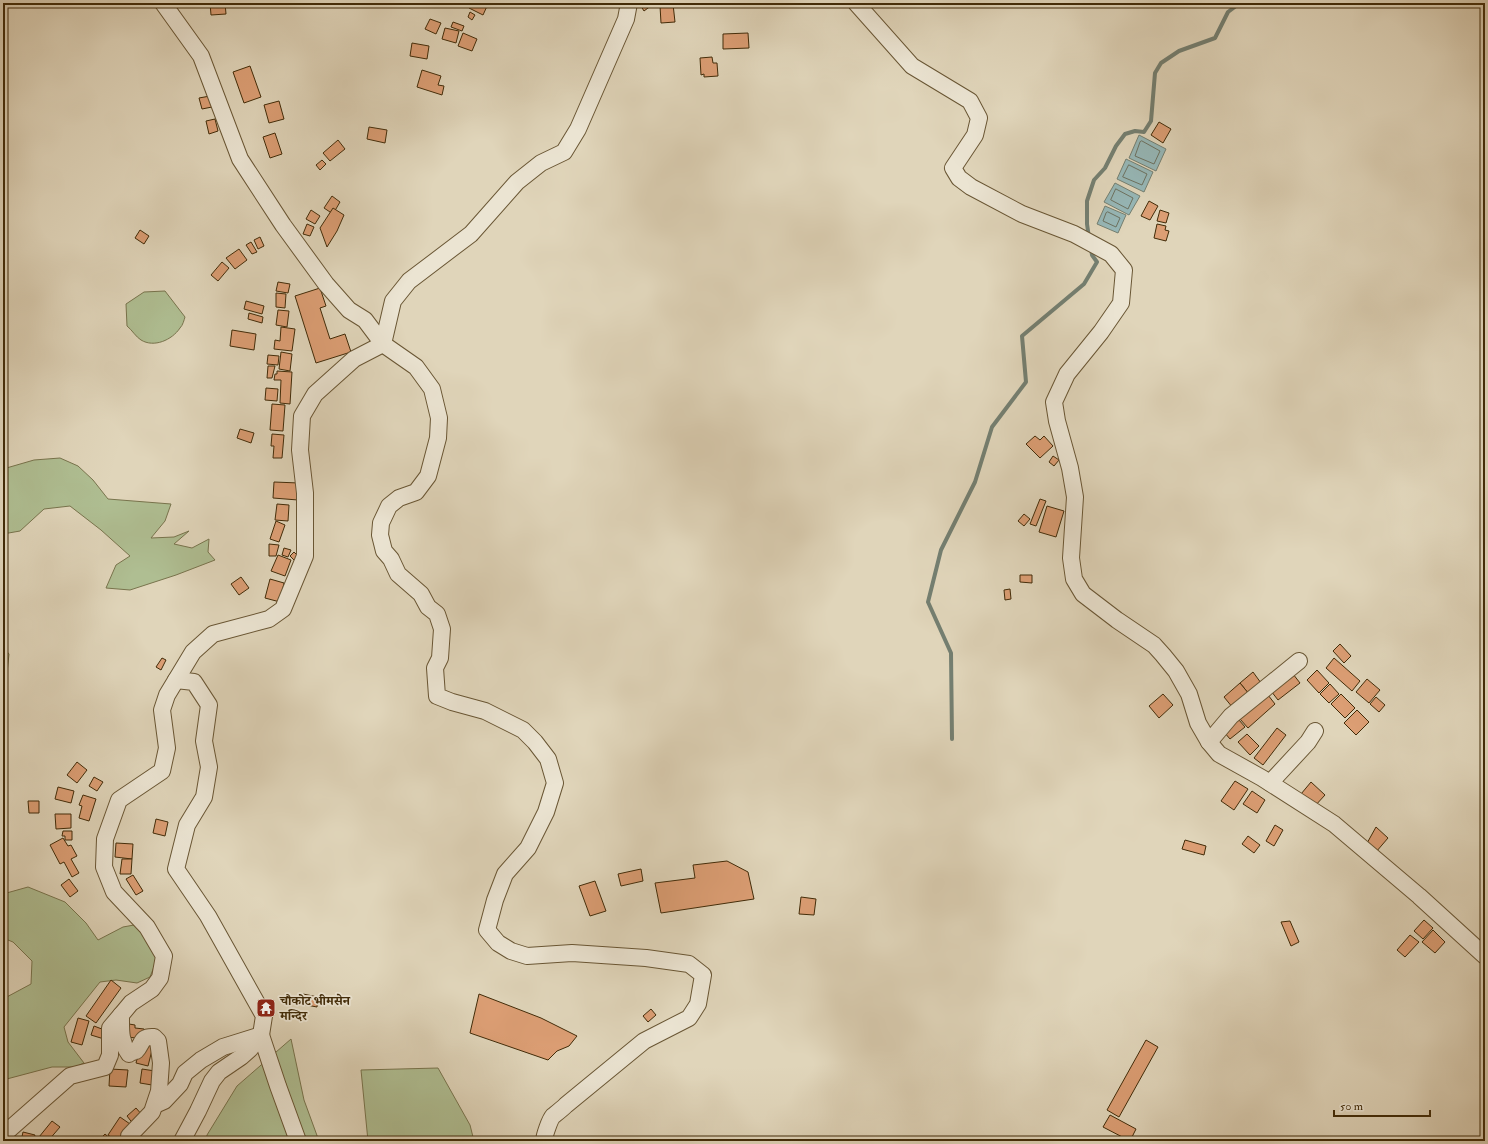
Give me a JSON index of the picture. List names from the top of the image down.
{
  "places": {
    "temple": ["चौकोट भीमसेन मन्दिर"]
  },
  "scale_bar": "50 m"
}
